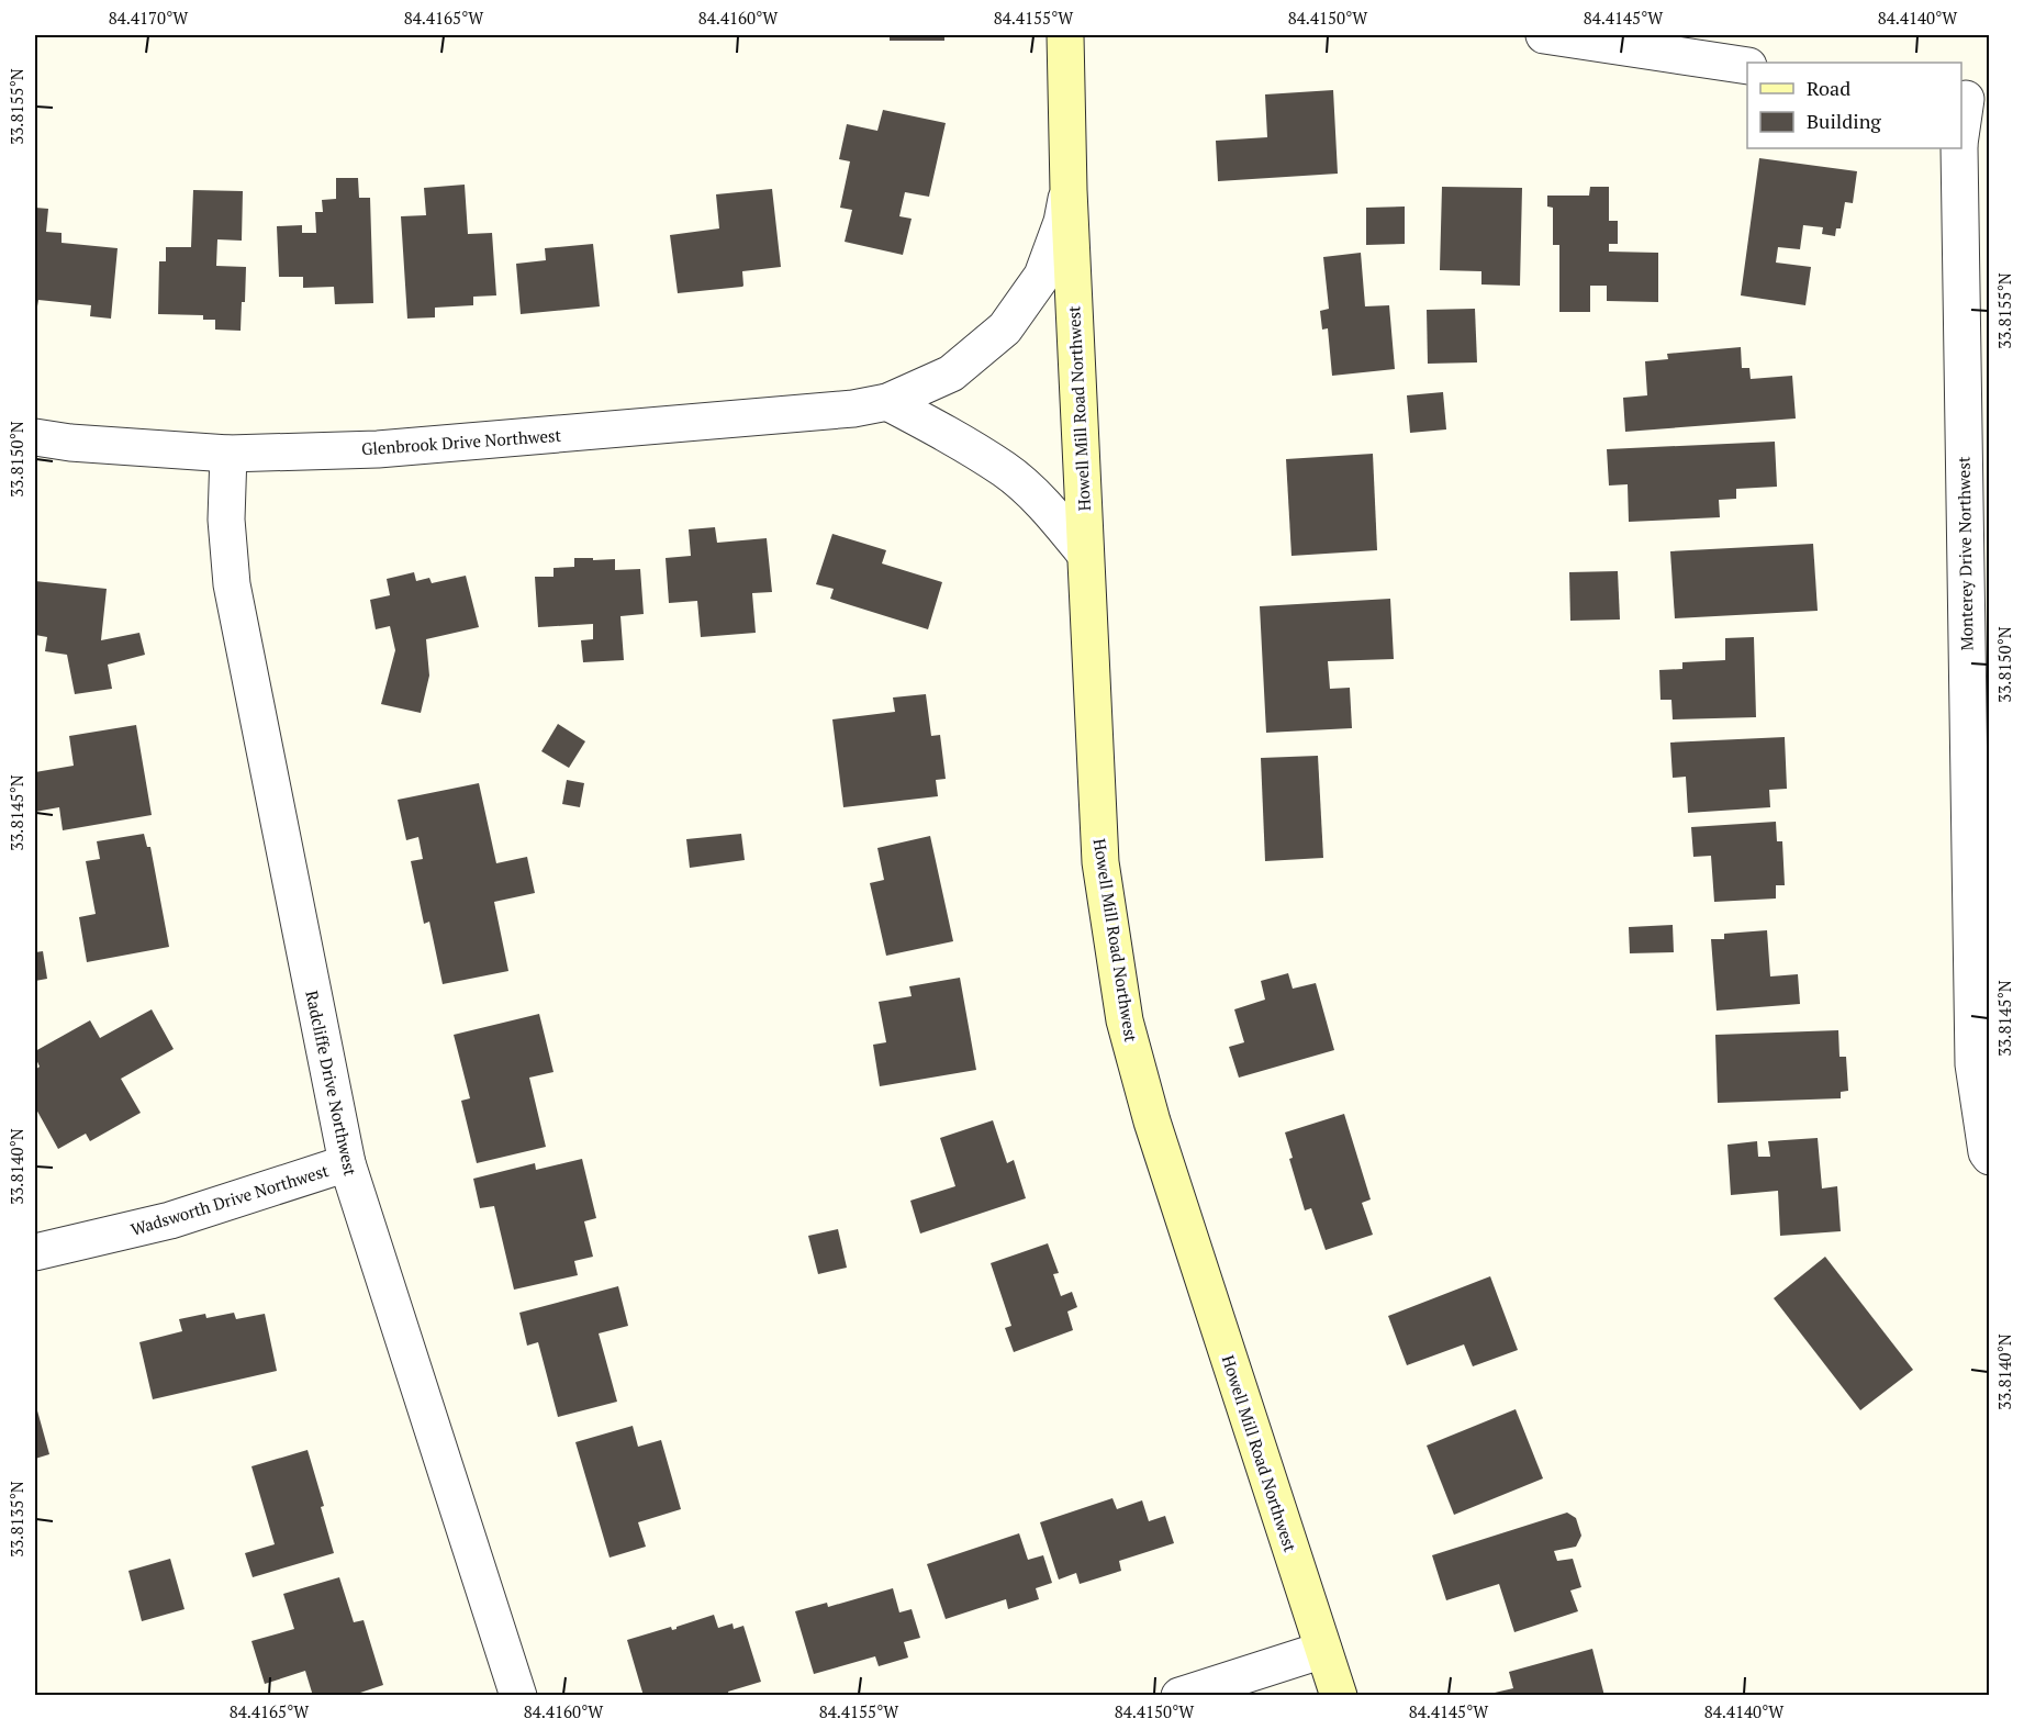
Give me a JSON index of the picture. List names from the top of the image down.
{
  "streets": {
    "main road": ["Howell Mill Road Northwest"],
    "street": [
      "Glenbrook Drive Northwest",
      "Monterey Drive Northwest",
      "Radcliffe Drive Northwest",
      "Wadsworth Drive Northwest"
    ]
  },
  "crossings": [
    ["Howell Mill Road Northwest", "Glenbrook Drive Northwest"],
    ["Glenbrook Drive Northwest", "Radcliffe Drive Northwest"],
    ["Radcliffe Drive Northwest", "Wadsworth Drive Northwest"]
  ],
  "legend": ["Road", "Building"],
  "coordinates": [
    "84.4170°W",
    "84.4165°W",
    "84.4160°W",
    "84.4155°W",
    "84.4150°W",
    "84.4145°W",
    "84.4140°W",
    "33.8155°N",
    "33.8150°N",
    "33.8145°N",
    "33.8140°N",
    "33.8135°N"
  ]
}
